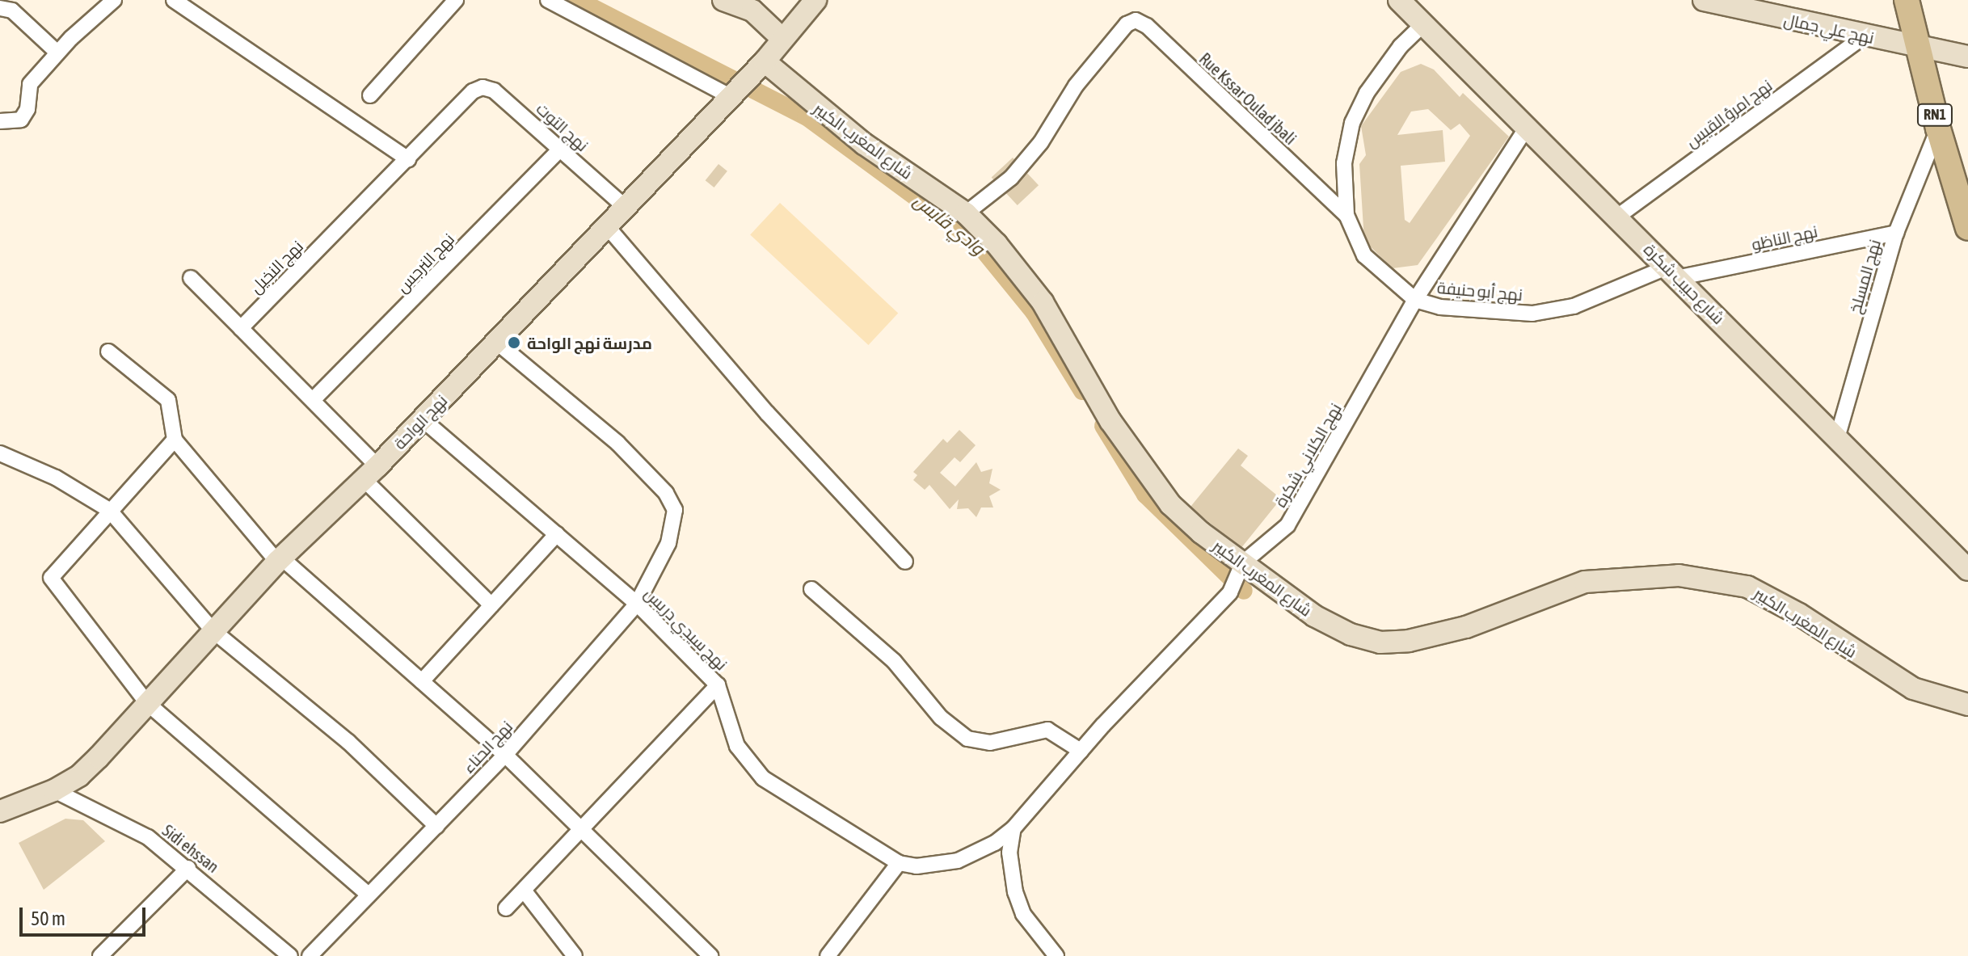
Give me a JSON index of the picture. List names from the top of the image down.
{
  "streets": {
    "main road": ["RN1"],
    "street": [
      "نهج علي جمال",
      "Rue Kssar Oulad jbali",
      "نهج امرؤ القيس",
      "نهج التوت",
      "شارع المغرب الكبير",
      "نهج الناظو",
      "نهج النرجس",
      "نهج النخيل",
      "نهج المسلخ",
      "شارع حبيب شكرة",
      "نهج أبو حنيفة",
      "نهج الواحة",
      "نهج الكلاني شكرة",
      "نهج سيدي دريس",
      "نهج الحناء",
      "Sidi ehssan"
    ]
  },
  "crossings": [
    ["نهج علي جمال", "نهج امرؤ القيس"],
    ["نهج علي جمال", "RN1"],
    ["Rue Kssar Oulad jbali", "شارع المغرب الكبير"],
    ["Rue Kssar Oulad jbali", "نهج أبو حنيفة"],
    ["نهج امرؤ القيس", "شارع حبيب شكرة"],
    ["RN1", "نهج المسلخ"],
    ["نهج التوت", "نهج النرجس"],
    ["نهج التوت", "نهج النخيل"],
    ["نهج التوت", "نهج الواحة"],
    ["شارع المغرب الكبير", "نهج الواحة"],
    ["شارع المغرب الكبير", "نهج الكلاني شكرة"],
    ["نهج الناظو", "نهج المسلخ"],
    ["نهج الناظو", "شارع حبيب شكرة"],
    ["نهج الناظو", "نهج أبو حنيفة"],
    ["نهج المسلخ", "شارع حبيب شكرة"],
    ["شارع حبيب شكرة", "نهج أبو حنيفة"],
    ["شارع حبيب شكرة", "نهج الكلاني شكرة"],
    ["نهج أبو حنيفة", "نهج الكلاني شكرة"],
    ["نهج الواحة", "نهج سيدي دريس"],
    ["نهج الواحة", "نهج الحناء"],
    ["نهج الواحة", "Sidi ehssan"],
    ["نهج الكلاني شكرة", "نهج سيدي دريس"],
    ["نهج سيدي دريس", "نهج الحناء"]
  ],
  "water": ["وادي قابس"],
  "places": ["مدرسة نهج الواحة"],
  "scale_bar": "50 m"
}
